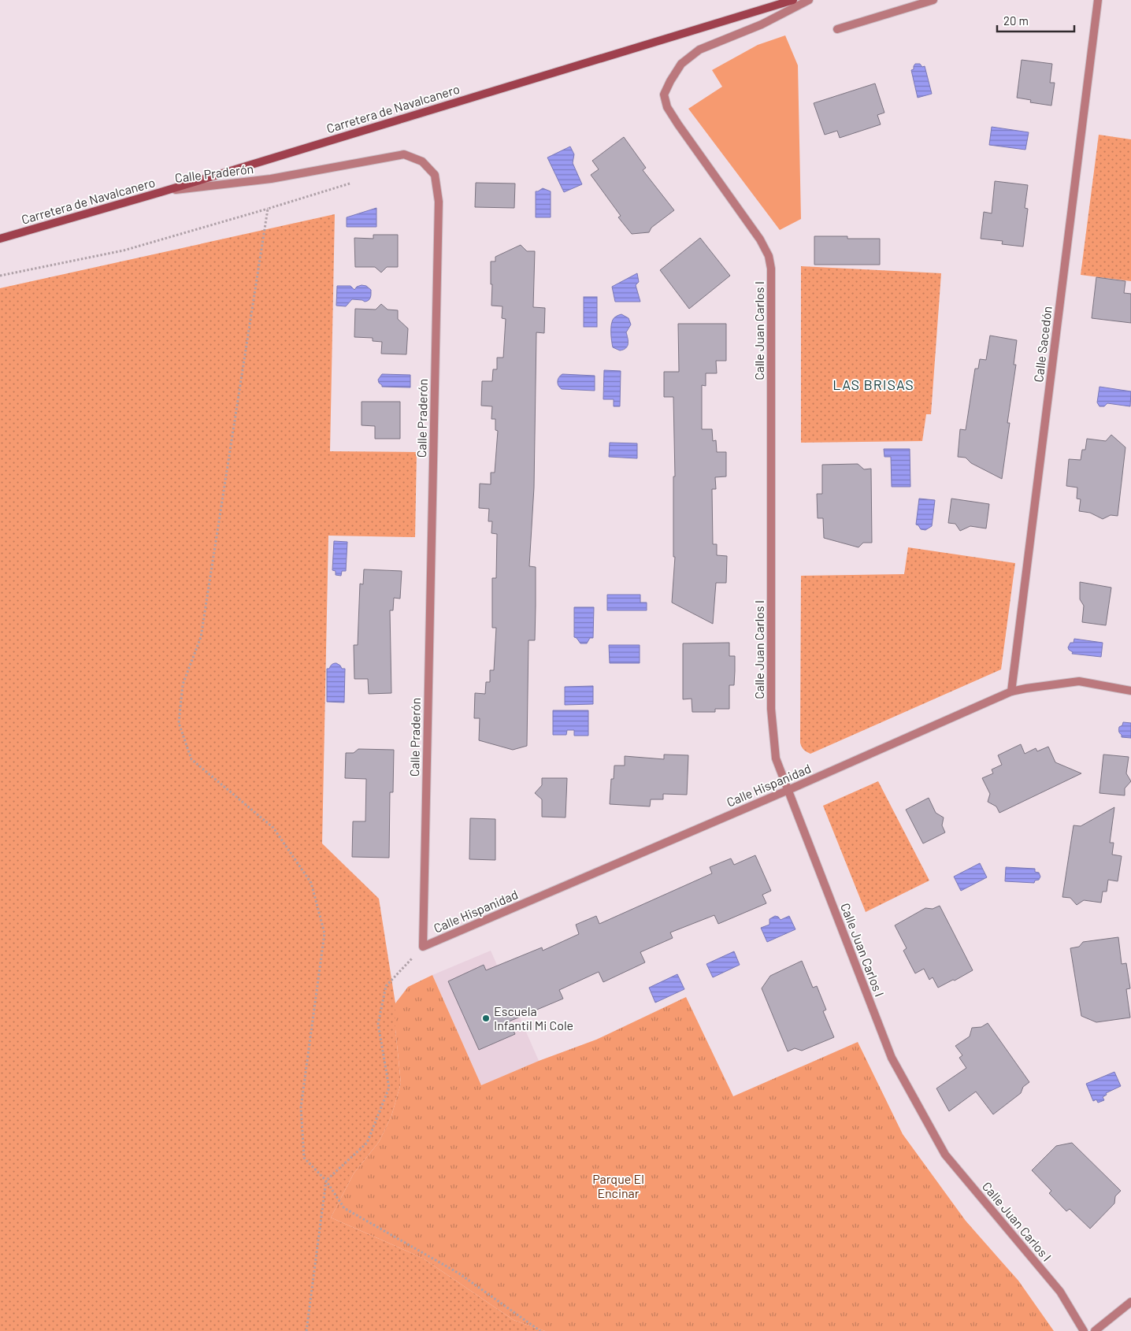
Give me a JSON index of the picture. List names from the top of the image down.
{
  "streets": {
    "main road": ["Carretera de Navalcanero"],
    "street": [
      "Calle Praderón",
      "Calle Juan Carlos I",
      "Calle Sacedón",
      "Calle Hispanidad"
    ]
  },
  "crossings": [
    ["Carretera de Navalcanero", "Calle Praderón"],
    ["Calle Praderón", "Calle Hispanidad"],
    ["Calle Juan Carlos I", "Calle Hispanidad"],
    ["Calle Sacedón", "Calle Hispanidad"]
  ],
  "districts": ["LAS BRISAS"],
  "parks": ["Parque El Encinar"],
  "places": ["Escuela Infantil Mi Cole"],
  "scale_bar": "20 m"
}
